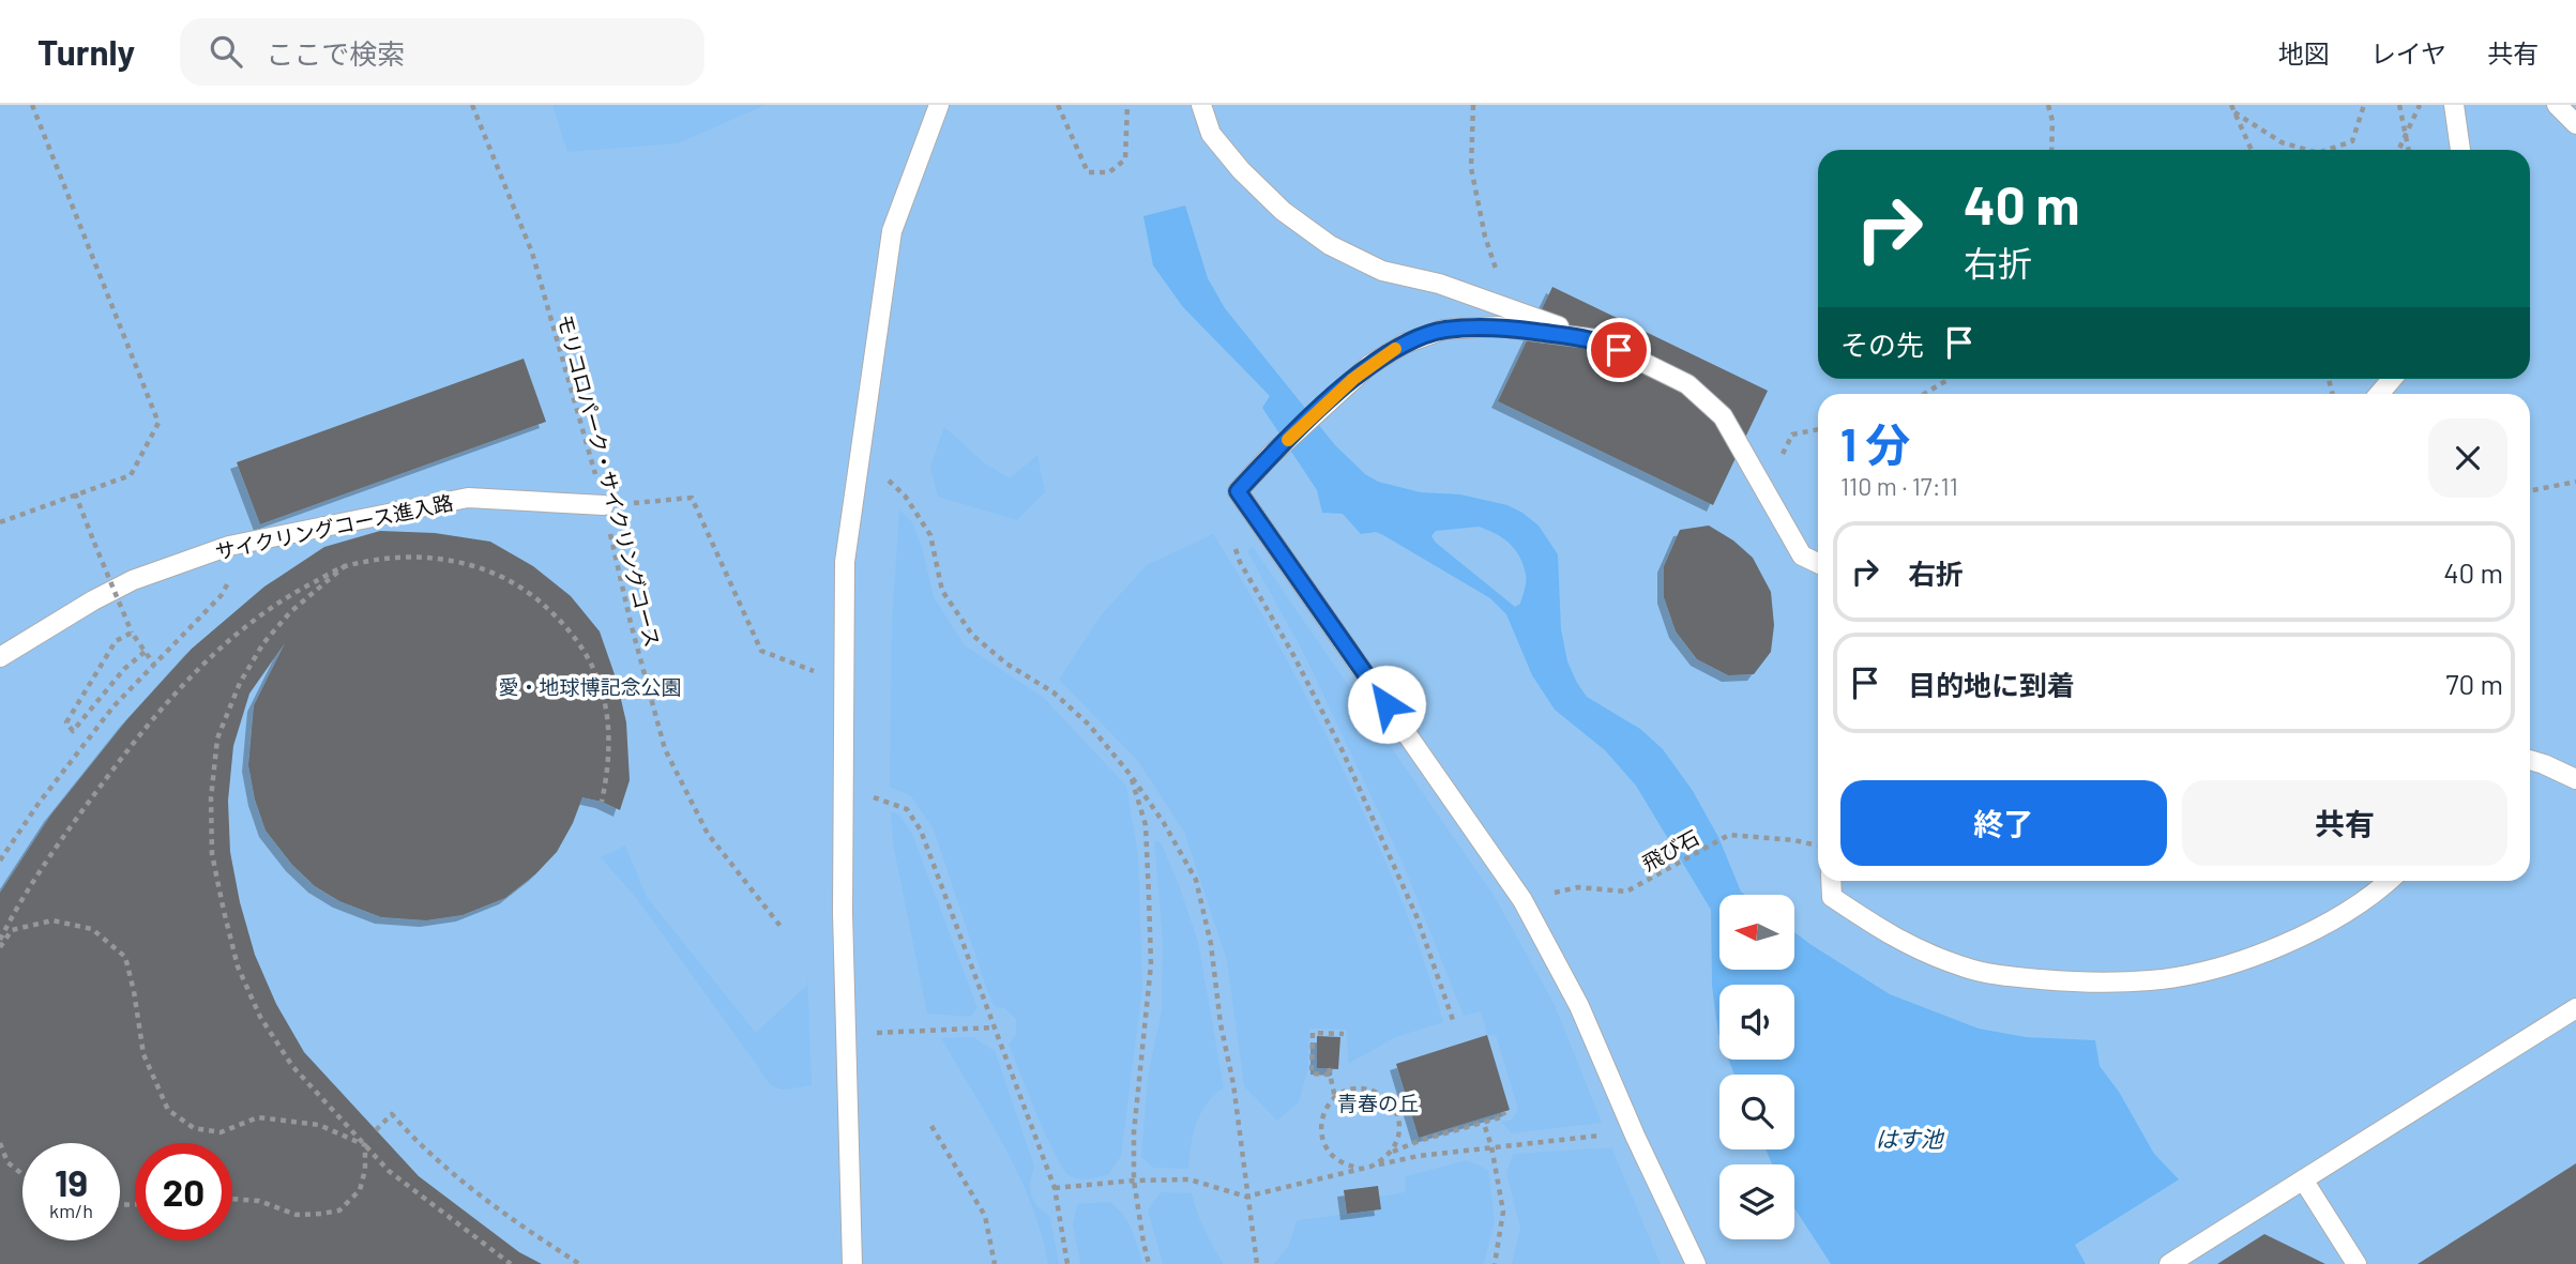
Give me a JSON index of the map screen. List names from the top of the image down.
{
  "streets": {
    "lane": ["サイクリングコース進入路"],
    "path": ["モリコロパーク・サイクリングコース", "飛び石"]
  },
  "crossings": [
    ["モリコロパーク・サイクリングコース", "サイクリングコース進入路"]
  ],
  "water": ["はす池"],
  "parks": ["愛・地球博記念公園", "青春の丘"],
  "north": "left",
  "page": {
    "header": "Turnly",
    "search": "ここで検索",
    "nav": ["地図", "レイヤ", "共有"],
    "turn": ["40 m", "右折"],
    "then": "その先",
    "heading": ["1 分", "110 m · 17:11"],
    "list": [
      {
        "name": "右折",
        "value": "40 m"
      },
      {
        "name": "目的地に到着",
        "value": "70 m"
      }
    ],
    "buttons": ["終了", "共有"],
    "speed": "19 km/h",
    "limit": "20"
  }
}
